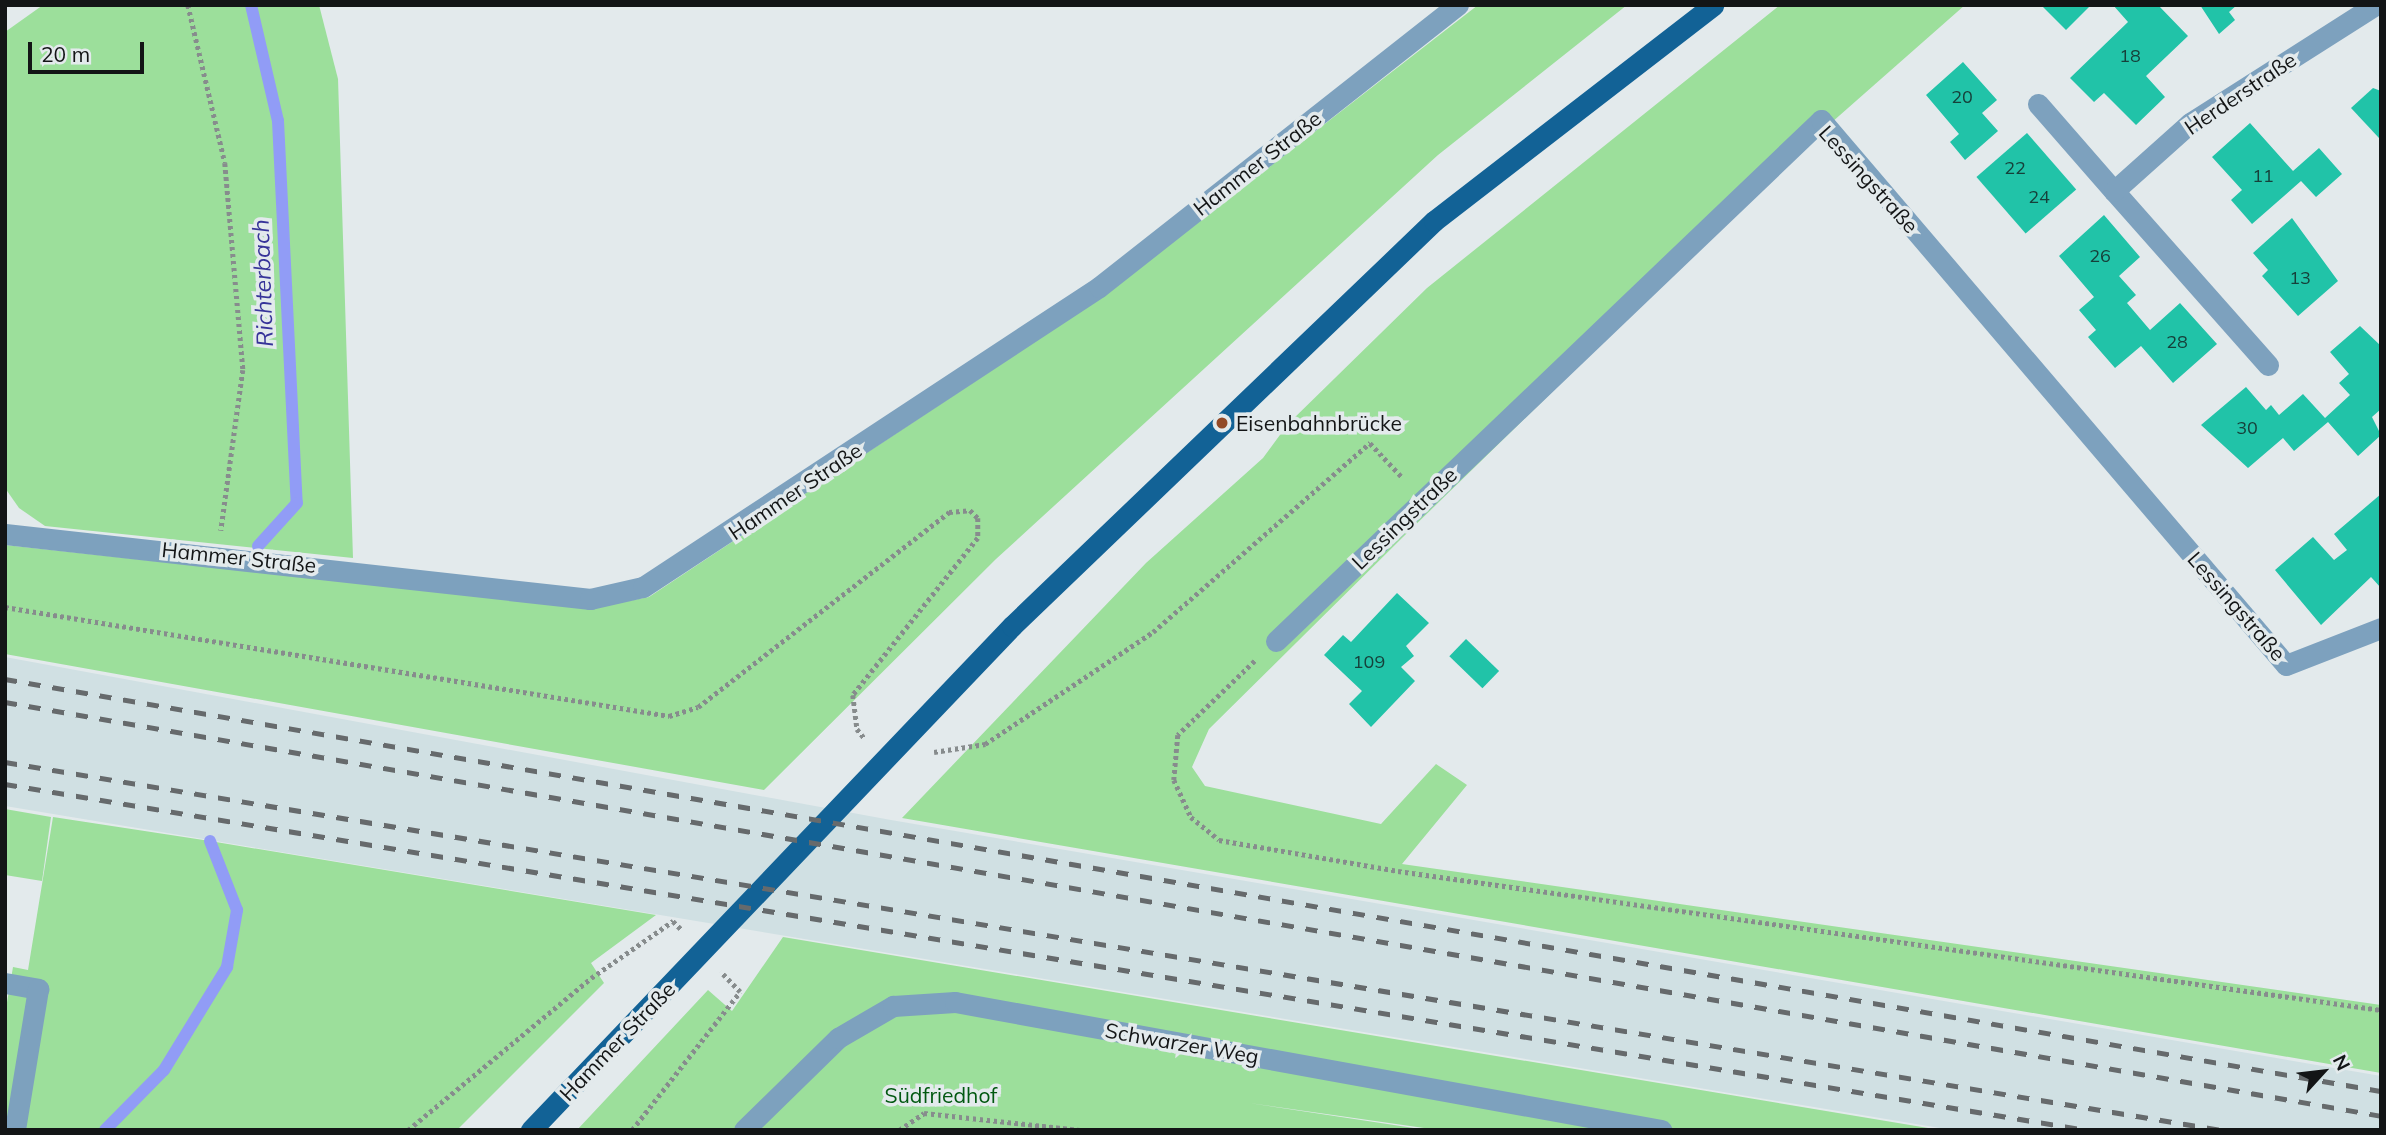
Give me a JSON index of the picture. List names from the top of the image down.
{
  "streets": {
    "main road": ["Hammer Straße"],
    "street": ["Herderstraße", "Lessingstraße", "Schwarzer Weg"]
  },
  "water": ["Richterbach"],
  "parks": ["Südfriedhof"],
  "places": ["Eisenbahnbrücke"],
  "house_numbers": [
    "18",
    "20",
    "22",
    "11",
    "24",
    "26",
    "13",
    "28",
    "30",
    "109"
  ],
  "scale_bar": "20 m",
  "north": "top right"
}
